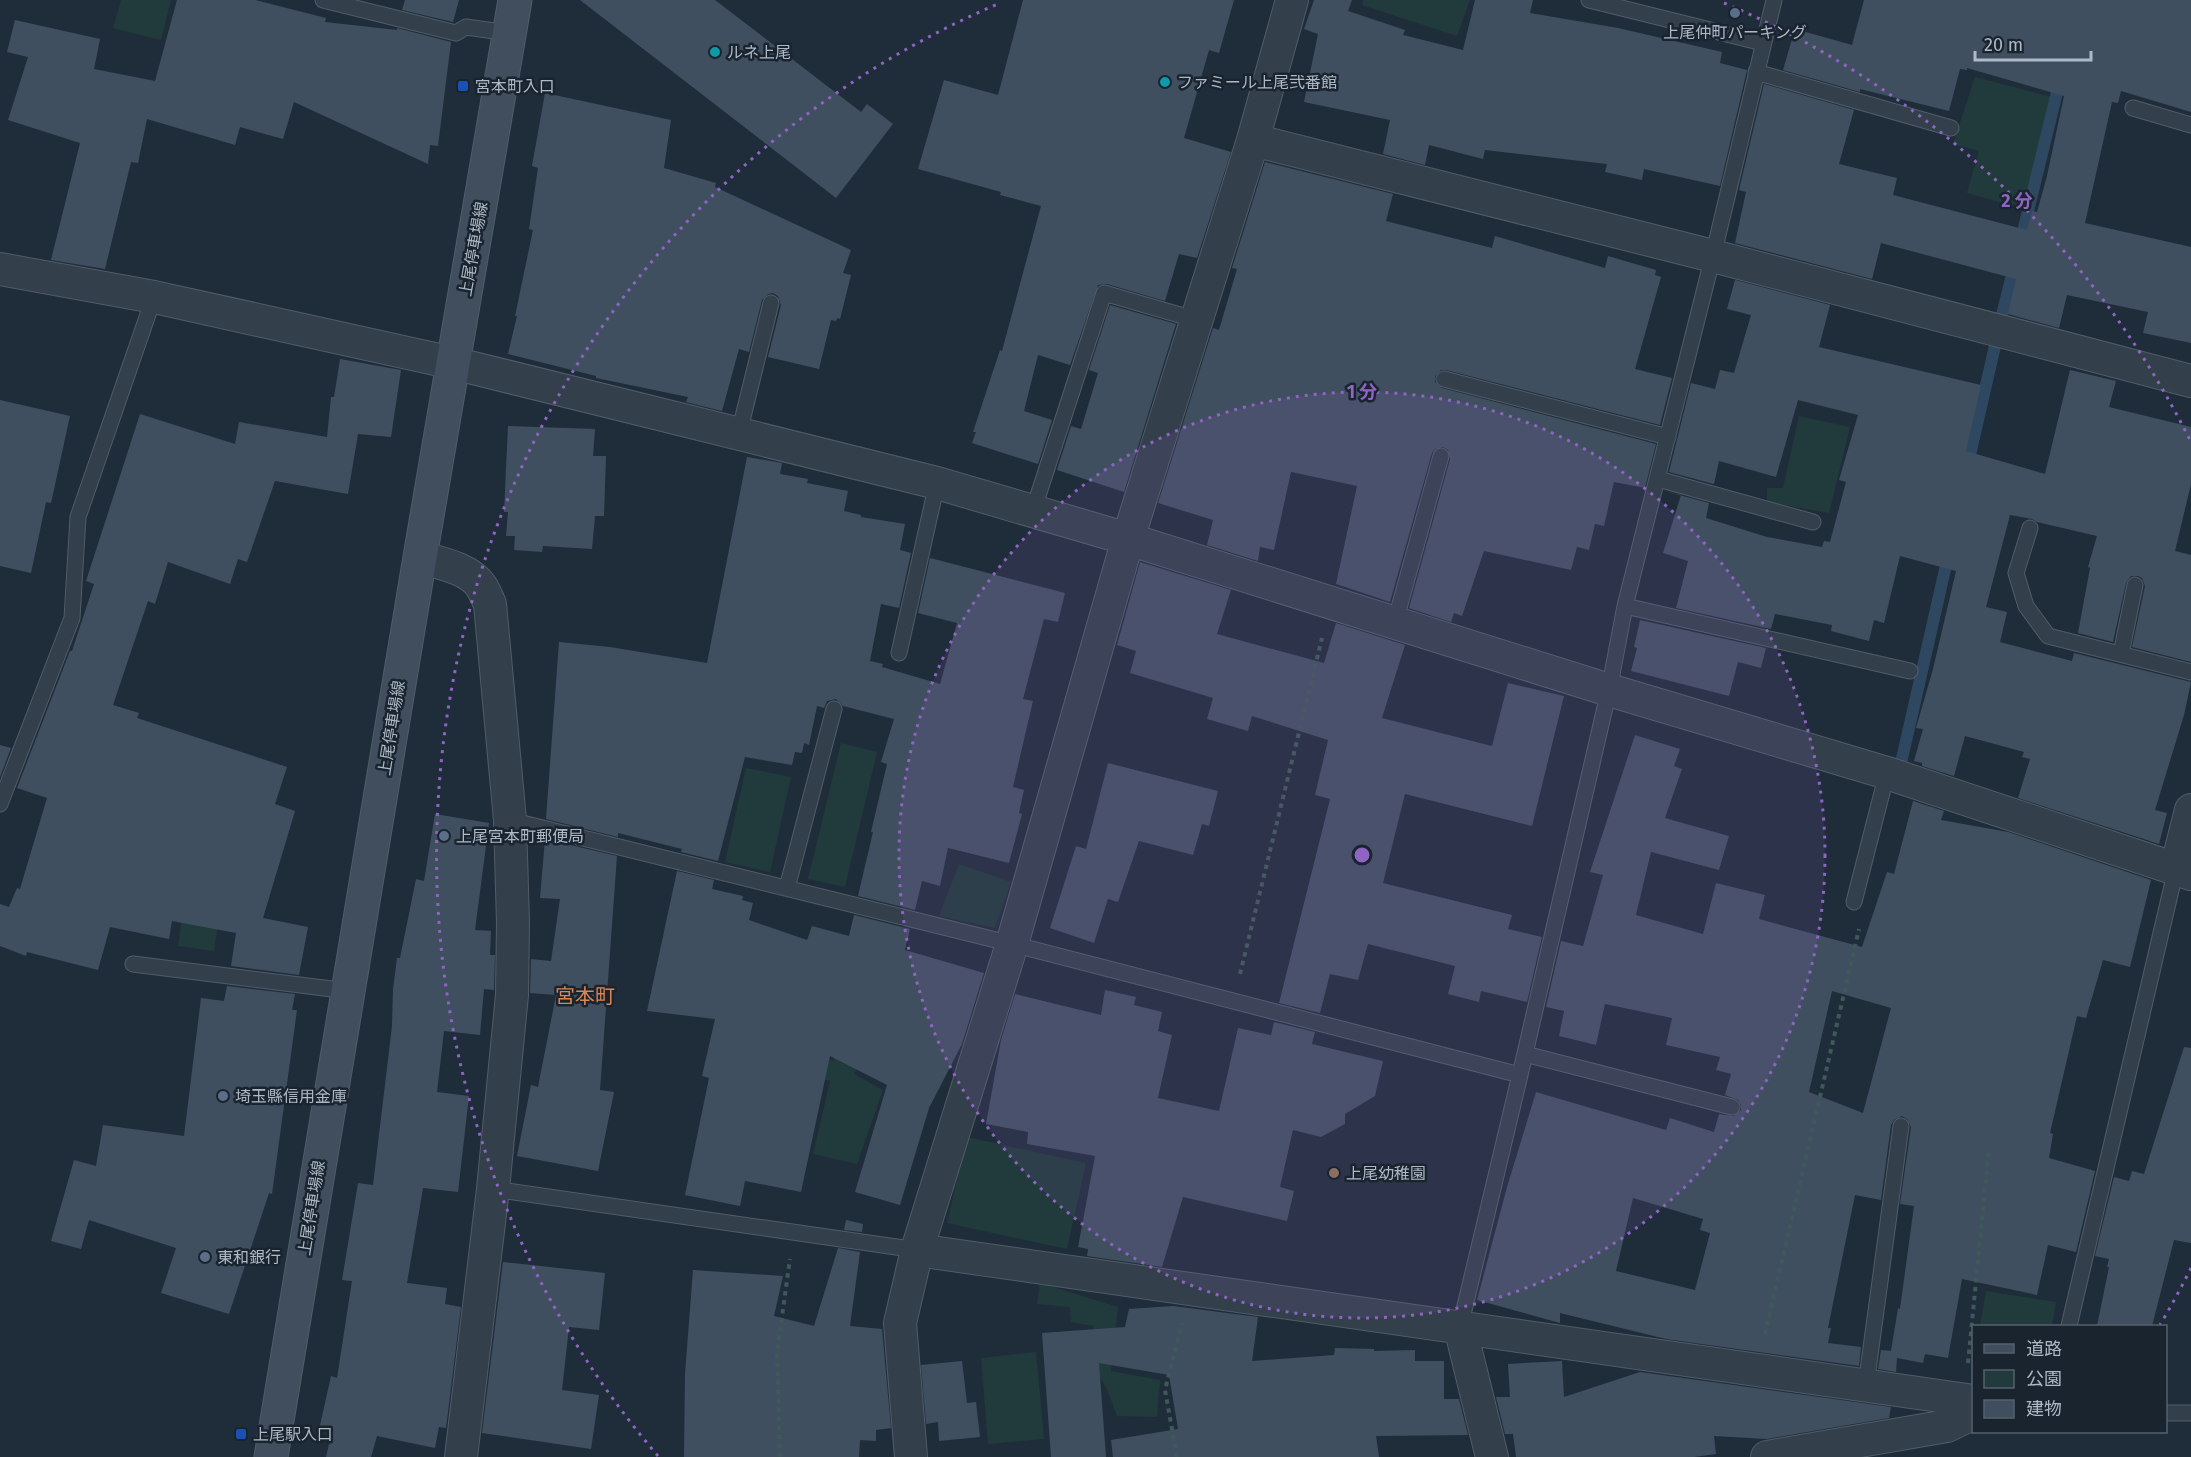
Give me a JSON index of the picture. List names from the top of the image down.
{
  "streets": {
    "main road": ["上尾停車場線"]
  },
  "districts": ["宮本町"],
  "places": {
    "other": [
      "上尾仲町パーキング",
      "ルネ上尾",
      "ファミール上尾弐番館",
      "上尾宮本町郵便局",
      "埼玉縣信用金庫",
      "上尾幼稚園",
      "東和銀行"
    ],
    "transit": ["宮本町入口", "上尾駅入口"]
  },
  "legend": ["道路", "公園", "建物"],
  "scale_bar": "20 m",
  "rings": ["2 分", "1 分"]
}
